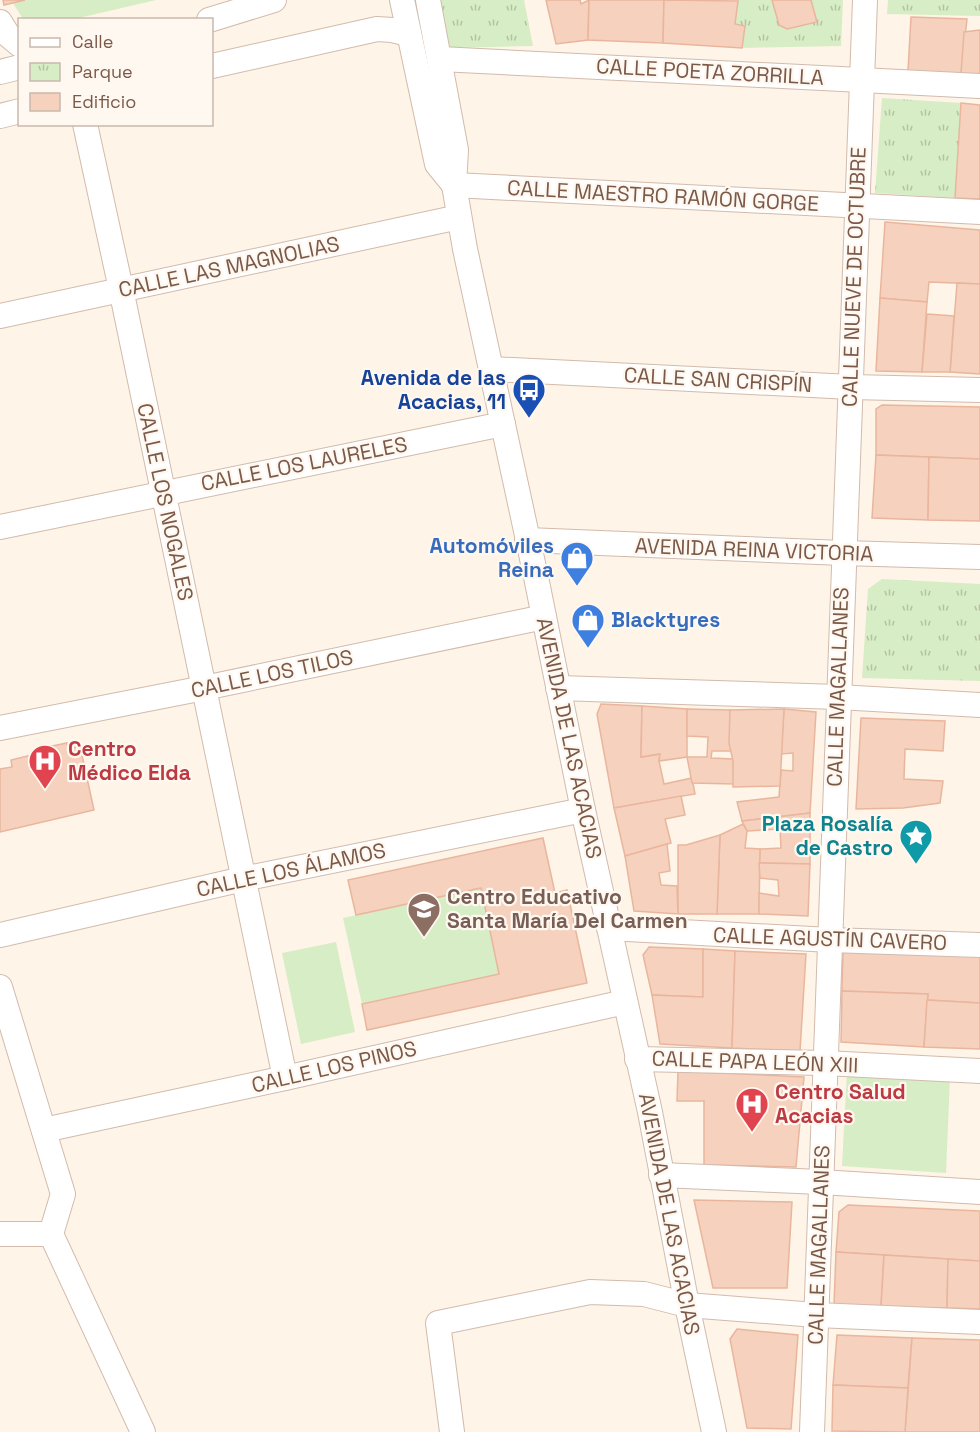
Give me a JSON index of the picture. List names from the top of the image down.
{
  "streets": {
    "street": [
      "CALLE POETA ZORRILLA",
      "CALLE MAESTRO RAMÓN GORGE",
      "CALLE LAS MAGNOLIAS",
      "CALLE NUEVE DE OCTUBRE",
      "CALLE SAN CRISPÍN",
      "CALLE LOS LAURELES",
      "CALLE LOS NOGALES",
      "AVENIDA REINA VICTORIA",
      "CALLE LOS TILOS",
      "CALLE MAGALLANES",
      "AVENIDA DE LAS ACACIAS",
      "CALLE LOS ÁLAMOS",
      "CALLE AGUSTÍN CAVERO",
      "CALLE PAPA LEÓN XIII",
      "CALLE LOS PINOS"
    ]
  },
  "crossings": [
    ["CALLE POETA ZORRILLA", "CALLE NUEVE DE OCTUBRE"],
    ["CALLE POETA ZORRILLA", "AVENIDA DE LAS ACACIAS"],
    ["CALLE MAESTRO RAMÓN GORGE", "CALLE NUEVE DE OCTUBRE"],
    ["CALLE MAESTRO RAMÓN GORGE", "AVENIDA DE LAS ACACIAS"],
    ["CALLE LAS MAGNOLIAS", "CALLE LOS NOGALES"],
    ["CALLE LAS MAGNOLIAS", "AVENIDA DE LAS ACACIAS"],
    ["CALLE NUEVE DE OCTUBRE", "CALLE SAN CRISPÍN"],
    ["CALLE NUEVE DE OCTUBRE", "AVENIDA REINA VICTORIA"],
    ["CALLE NUEVE DE OCTUBRE", "CALLE MAGALLANES"],
    ["CALLE SAN CRISPÍN", "AVENIDA DE LAS ACACIAS"],
    ["CALLE LOS LAURELES", "CALLE LOS NOGALES"],
    ["CALLE LOS LAURELES", "AVENIDA DE LAS ACACIAS"],
    ["CALLE LOS NOGALES", "CALLE LOS TILOS"],
    ["CALLE LOS NOGALES", "CALLE LOS ÁLAMOS"],
    ["CALLE LOS NOGALES", "CALLE LOS PINOS"],
    ["AVENIDA REINA VICTORIA", "CALLE MAGALLANES"],
    ["AVENIDA REINA VICTORIA", "AVENIDA DE LAS ACACIAS"],
    ["CALLE LOS TILOS", "AVENIDA DE LAS ACACIAS"],
    ["CALLE MAGALLANES", "CALLE AGUSTÍN CAVERO"],
    ["CALLE MAGALLANES", "CALLE PAPA LEÓN XIII"],
    ["AVENIDA DE LAS ACACIAS", "CALLE LOS ÁLAMOS"],
    ["AVENIDA DE LAS ACACIAS", "CALLE AGUSTÍN CAVERO"],
    ["AVENIDA DE LAS ACACIAS", "CALLE PAPA LEÓN XIII"],
    ["AVENIDA DE LAS ACACIAS", "CALLE LOS PINOS"]
  ],
  "places": {
    "bus stop": ["Avenida de las Acacias, 11"],
    "shop": ["Automóviles Reina", "Blacktyres"],
    "hospital": ["Centro Médico Elda", "Centro Salud Acacias"],
    "place": ["Plaza Rosalía de Castro"],
    "school or university": ["Centro Educativo Santa María Del Carmen"]
  },
  "legend": ["Calle", "Parque", "Edificio"]
}
